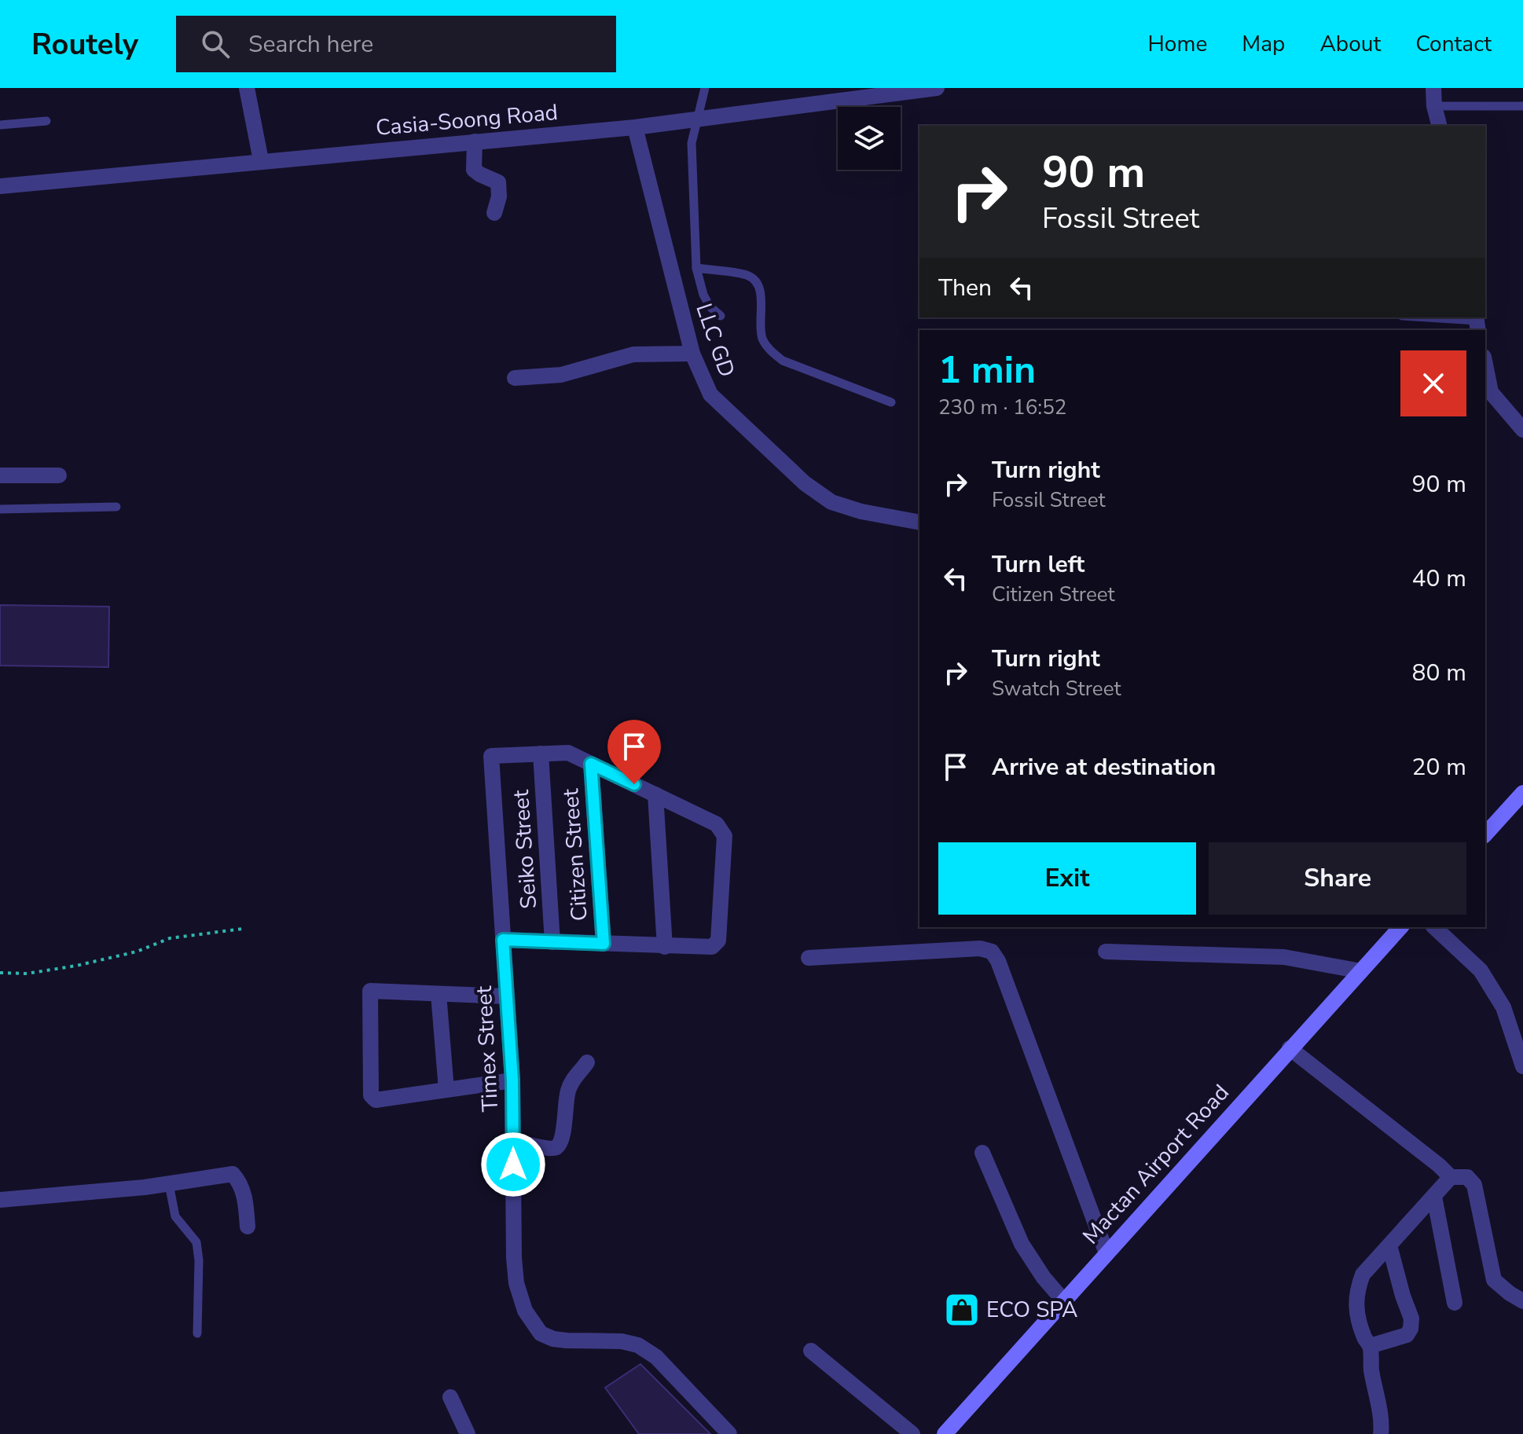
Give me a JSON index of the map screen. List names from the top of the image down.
{
  "streets": {
    "main road": ["Mactan Airport Road"],
    "street": [
      "Casia-Soong Road",
      "LLC GD",
      "Seiko Street",
      "Citizen Street",
      "Timex Street"
    ]
  },
  "crossings": [
    ["Casia-Soong Road", "LLC GD"],
    ["Seiko Street", "Timex Street"]
  ],
  "places": {
    "shop": ["ECO SPA"]
  },
  "page": {
    "header": "Routely",
    "search": "Search here",
    "nav": [
      "Home",
      "Map",
      "About",
      "Contact"
    ],
    "turn": ["90 m", "Fossil Street"],
    "then": "Then",
    "heading": ["1 min", "230 m · 16:52"],
    "list": [
      {
        "name": "Turn right",
        "note": "Fossil Street",
        "value": "90 m"
      },
      {
        "name": "Turn left",
        "note": "Citizen Street",
        "value": "40 m"
      },
      {
        "name": "Turn right",
        "note": "Swatch Street",
        "value": "80 m"
      },
      {
        "name": "Arrive at destination",
        "value": "20 m"
      }
    ],
    "buttons": ["Exit", "Share"]
  }
}
